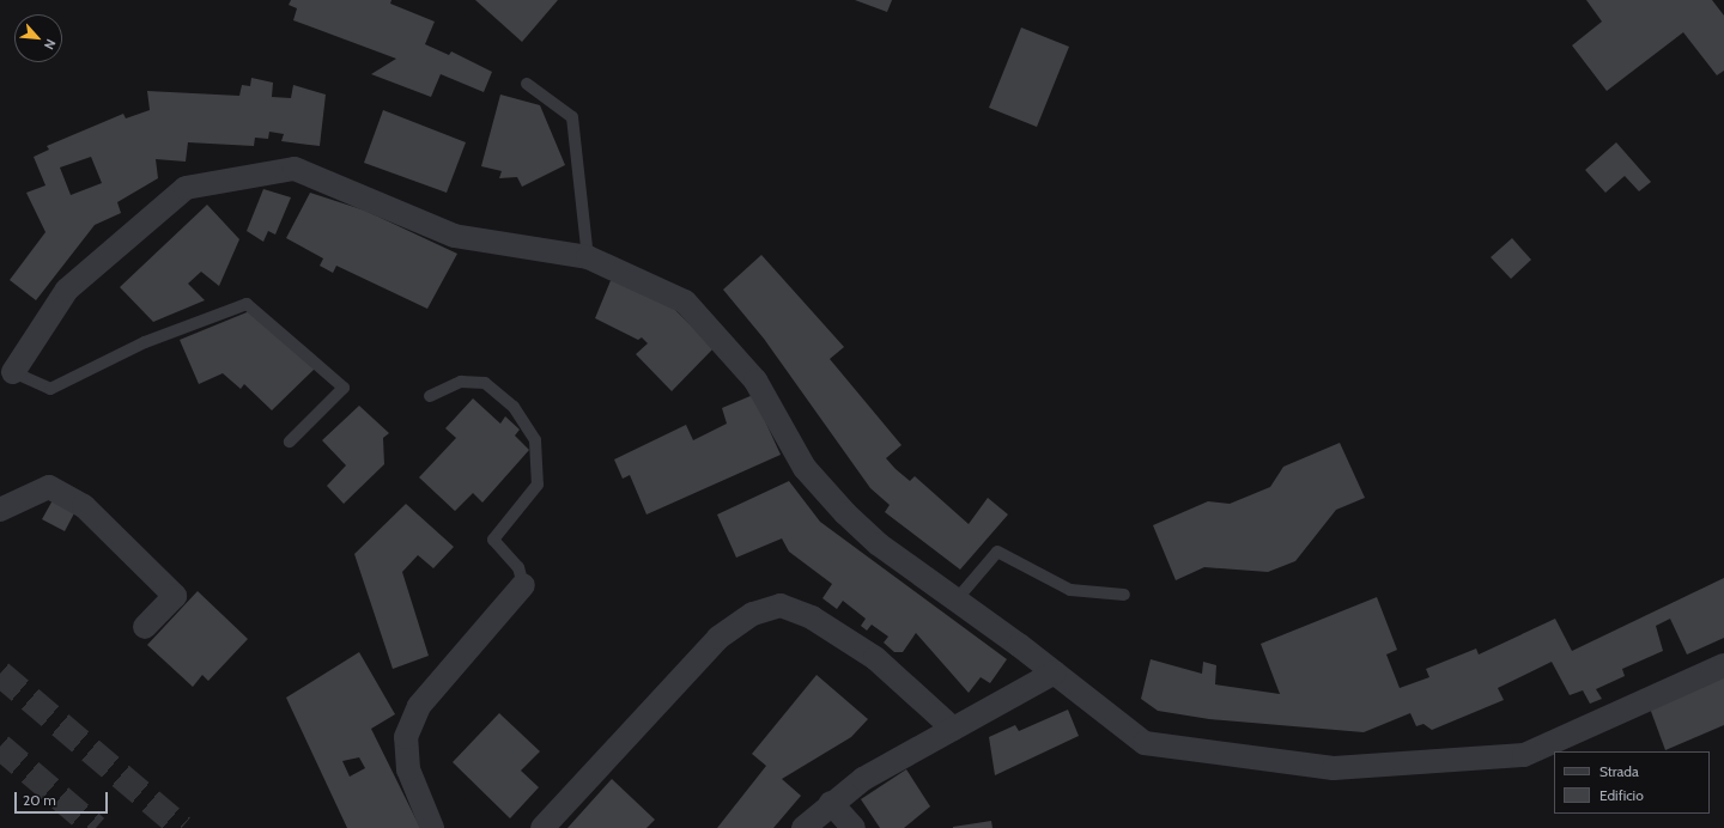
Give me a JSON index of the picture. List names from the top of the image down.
{
  "legend": ["Strada", "Edificio"],
  "scale_bar": "20 m",
  "north": "bottom right"
}
